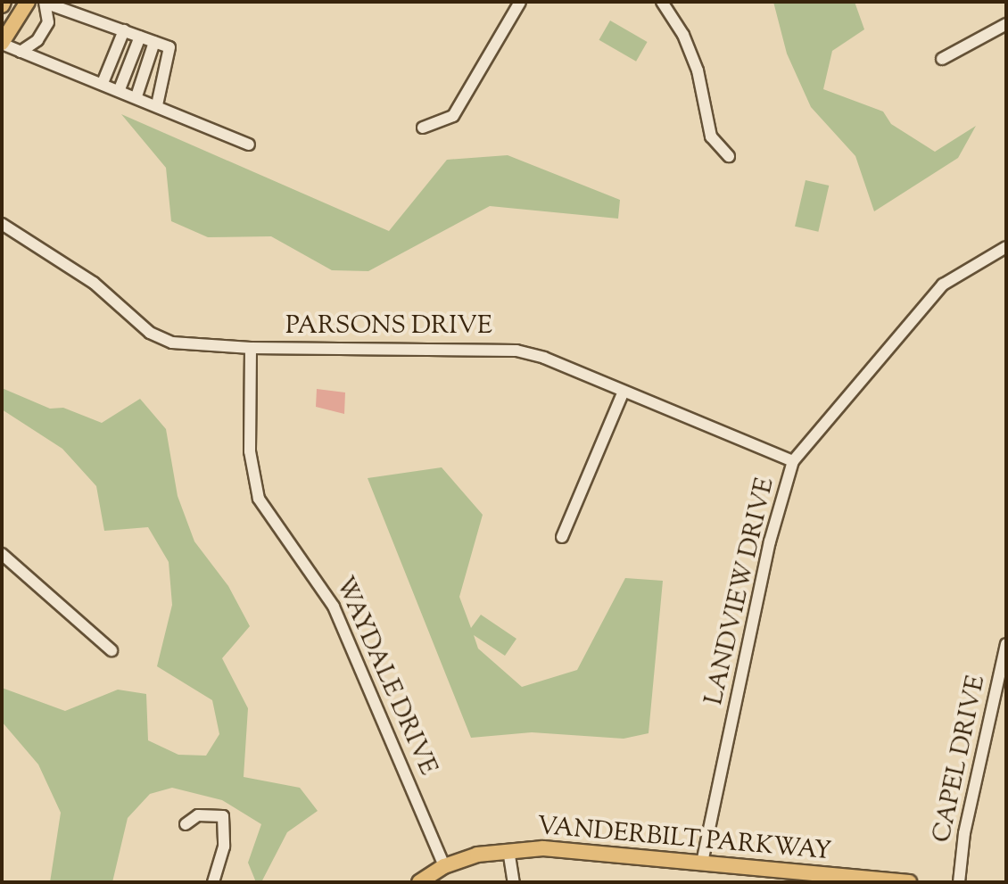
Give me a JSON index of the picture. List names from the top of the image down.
{
  "streets": {
    "main road": ["VANDERBILT PARKWAY"],
    "street": [
      "PARSONS DRIVE",
      "LANDVIEW DRIVE",
      "WAYDALE DRIVE",
      "CAPEL DRIVE"
    ]
  },
  "crossings": [
    ["PARSONS DRIVE", "LANDVIEW DRIVE"],
    ["PARSONS DRIVE", "WAYDALE DRIVE"],
    ["LANDVIEW DRIVE", "VANDERBILT PARKWAY"],
    ["WAYDALE DRIVE", "VANDERBILT PARKWAY"]
  ]
}
